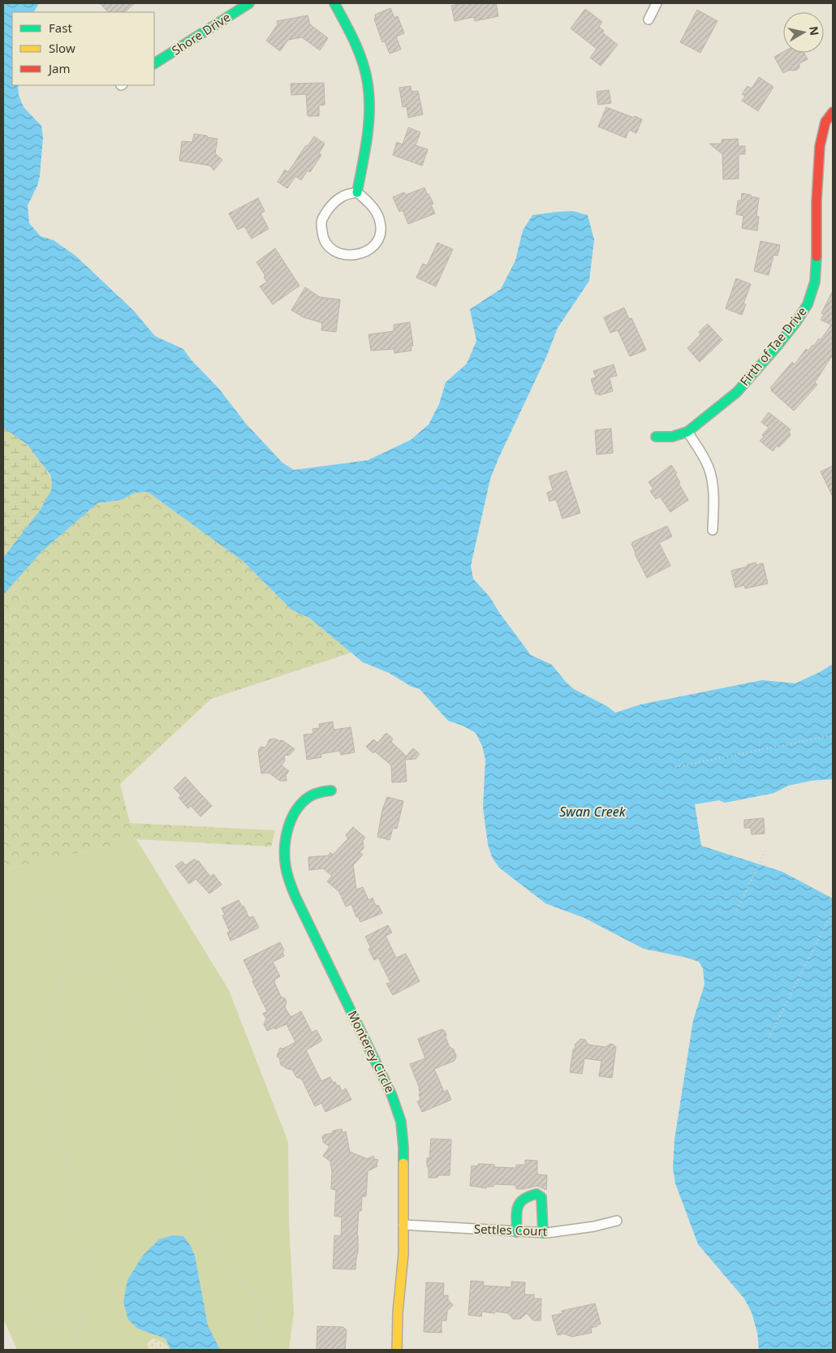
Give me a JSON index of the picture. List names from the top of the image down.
{
  "streets": {
    "street": [
      "Shore Drive",
      "Firth of Tae Drive",
      "Monterey Circle",
      "Settles Court"
    ]
  },
  "crossings": [
    ["Monterey Circle", "Settles Court"]
  ],
  "water": ["Swan Creek"],
  "legend": ["Fast", "Slow", "Jam"],
  "north": "right"
}
